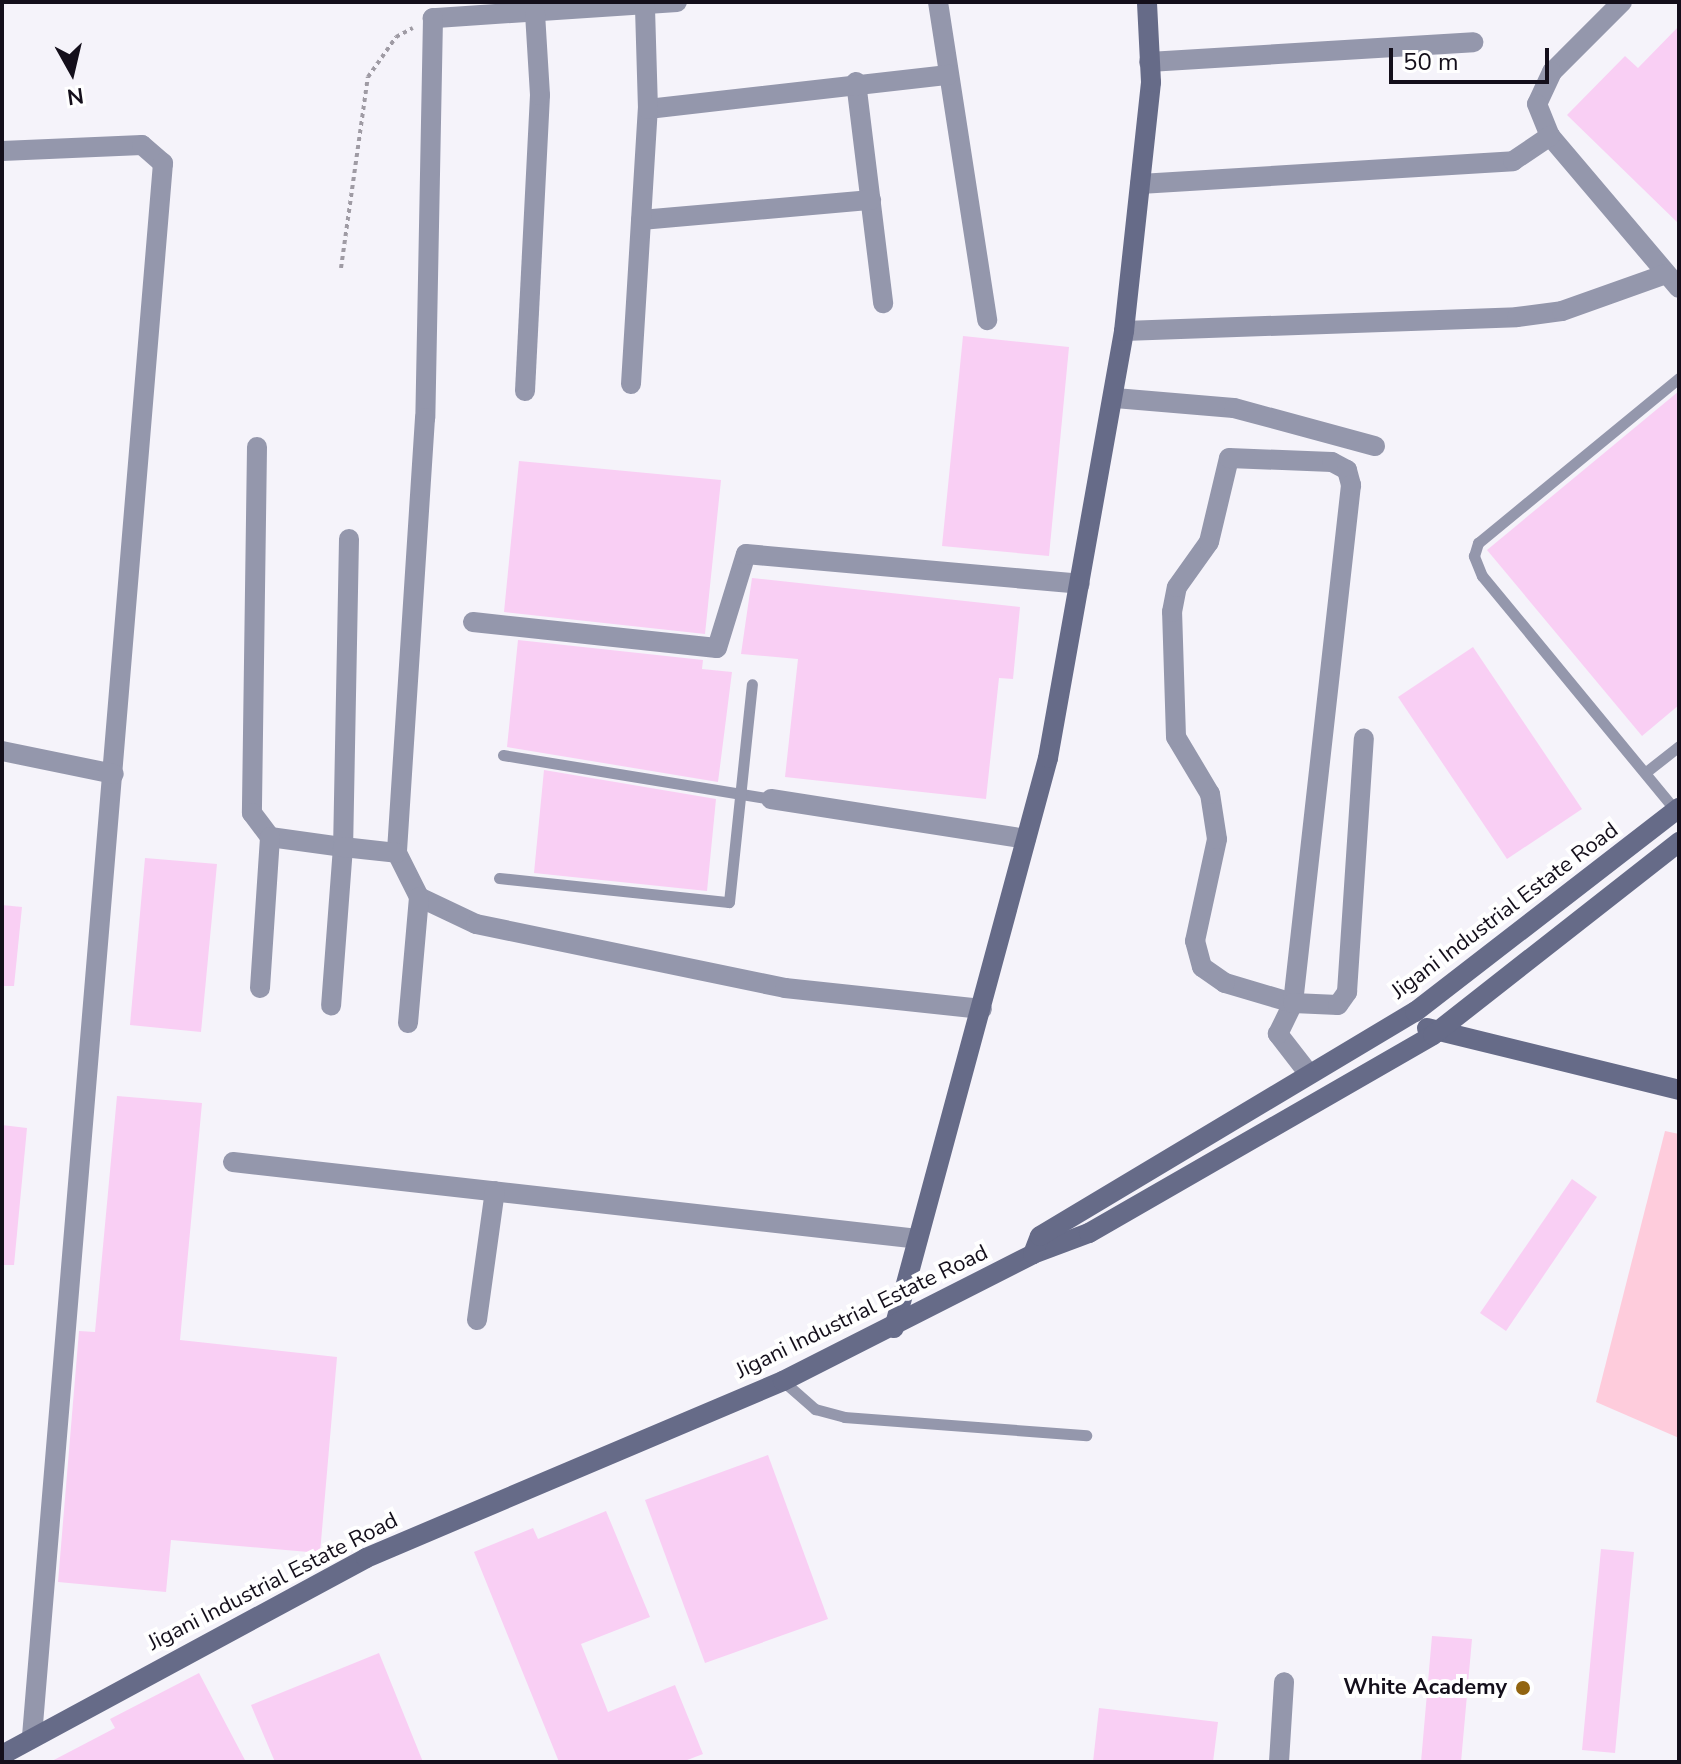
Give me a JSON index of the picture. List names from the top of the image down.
{
  "streets": {
    "main road": ["Jigani Industrial Estate Road"]
  },
  "places": ["White Academy"],
  "scale_bar": "50 m",
  "north": "bottom"
}
